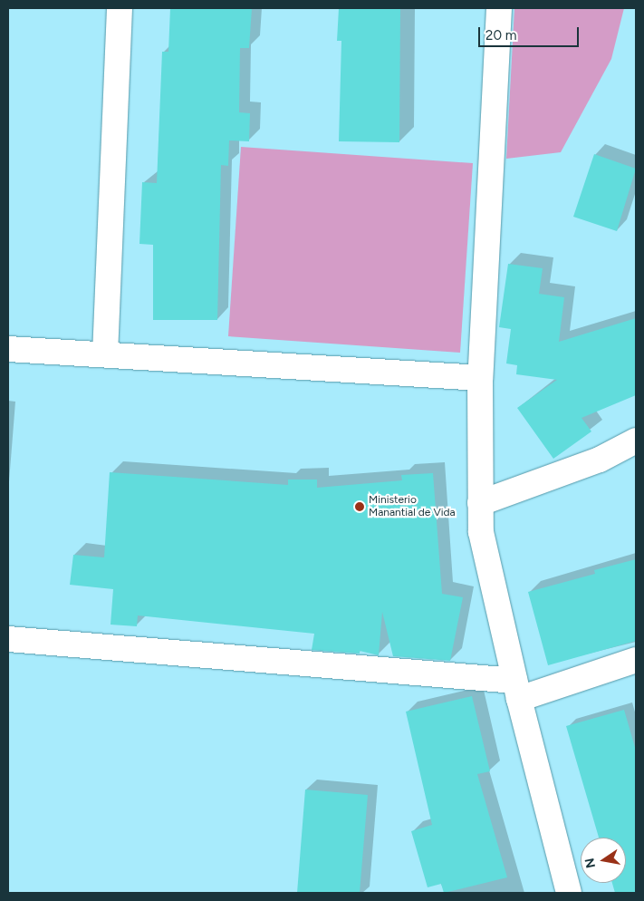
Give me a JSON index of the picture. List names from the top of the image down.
{
  "places": ["Ministerio Manantial de Vida"],
  "scale_bar": "20 m",
  "north": "left"
}
